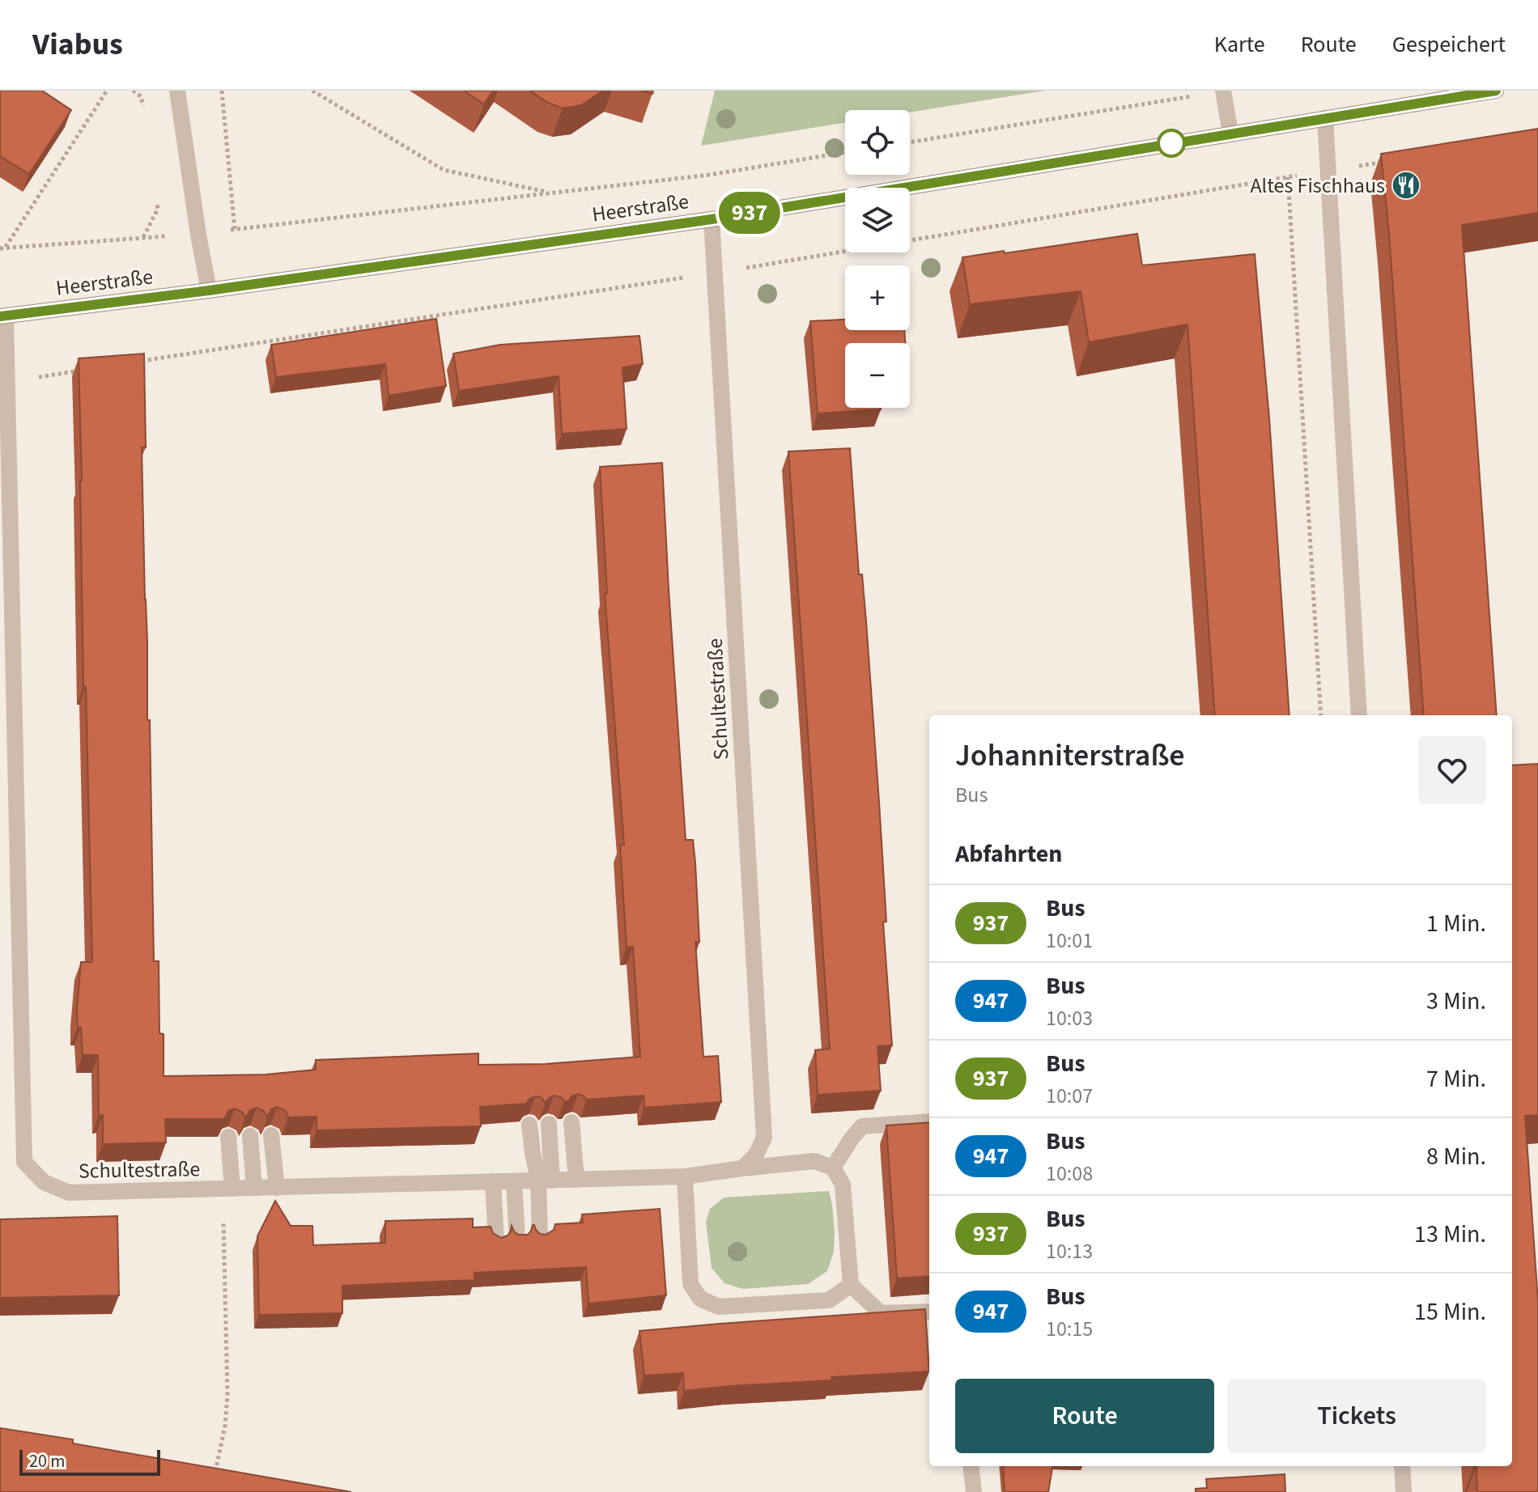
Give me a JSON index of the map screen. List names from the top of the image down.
{
  "streets": {
    "street": ["Heerstraße", "Schultestraße"]
  },
  "crossings": [
    ["Heerstraße", "Schultestraße"]
  ],
  "places": {
    "restaurant": ["Altes Fischhaus"]
  },
  "lines": ["bus line 937"],
  "scale_bar": "20 m",
  "page": {
    "header": "Viabus",
    "nav": ["Karte", "Route", "Gespeichert"],
    "on_map": "937",
    "map_buttons": ["+", "−"],
    "heading": [
      ["Johanniterstraße", "Bus"],
      "Abfahrten"
    ],
    "list": [
      {
        "mark": "937",
        "name": "Bus",
        "note": "10:01",
        "value": "1 Min."
      },
      {
        "mark": "947",
        "name": "Bus",
        "note": "10:03",
        "value": "3 Min."
      },
      {
        "mark": "937",
        "name": "Bus",
        "note": "10:07",
        "value": "7 Min."
      },
      {
        "mark": "947",
        "name": "Bus",
        "note": "10:08",
        "value": "8 Min."
      },
      {
        "mark": "937",
        "name": "Bus",
        "note": "10:13",
        "value": "13 Min."
      },
      {
        "mark": "947",
        "name": "Bus",
        "note": "10:15",
        "value": "15 Min."
      }
    ],
    "buttons": ["Route", "Tickets"],
    "scale": "20 m"
  }
}
